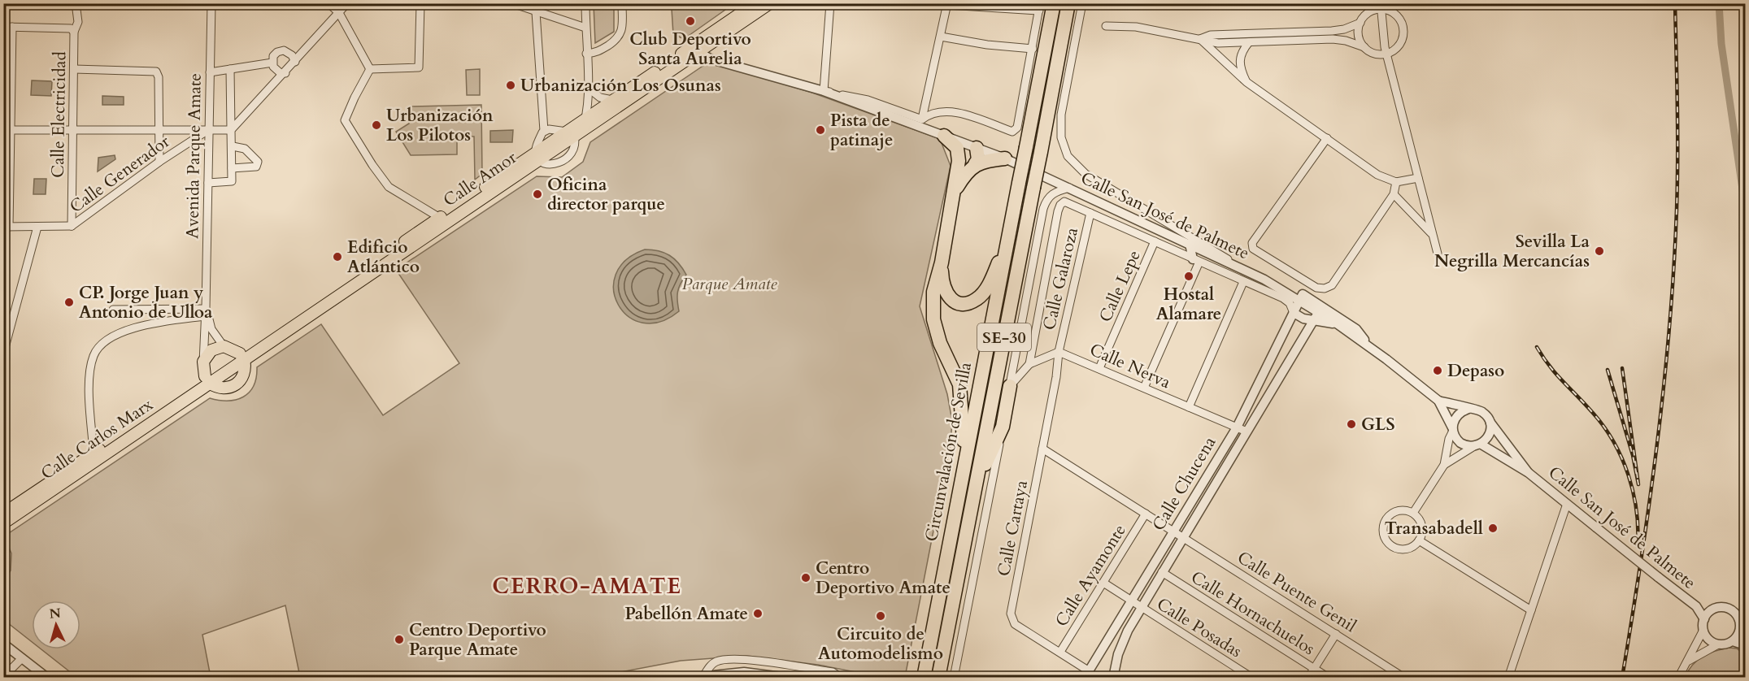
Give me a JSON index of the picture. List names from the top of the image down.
{
  "streets": {
    "highway": ["SE-30", "Circunvalación de Sevilla"],
    "main road": ["Calle Amor", "Calle Carlos Marx"],
    "street": [
      "Calle Electricidad",
      "Avenida Parque Amate",
      "Calle Generador",
      "Calle San José de Palmete",
      "Calle Galaroza",
      "Calle Lepe",
      "Calle Nerva",
      "Calle Chucena",
      "Calle Cartaya",
      "Calle Ayamonte",
      "Calle Puente Genil",
      "Calle Hornachuelos",
      "Calle Posadas"
    ]
  },
  "crossings": [
    ["Calle Electricidad", "Calle Generador"],
    ["Avenida Parque Amate", "Calle Generador"],
    ["Avenida Parque Amate", "Calle Amor"],
    ["Avenida Parque Amate", "Calle Carlos Marx"],
    ["Calle Amor", "Calle San José de Palmete"],
    ["Calle Amor", "Calle Carlos Marx"],
    ["Calle San José de Palmete", "Calle Galaroza"],
    ["Calle San José de Palmete", "Calle Lepe"],
    ["Calle San José de Palmete", "Calle Chucena"],
    ["Calle Galaroza", "Calle Nerva"],
    ["Calle Galaroza", "Calle Cartaya"],
    ["Calle Lepe", "Calle Nerva"],
    ["Calle Nerva", "Calle Chucena"],
    ["Calle Nerva", "Calle Cartaya"],
    ["Calle Chucena", "Calle Cartaya"],
    ["Calle Chucena", "Calle Puente Genil"],
    ["Calle Chucena", "Calle Hornachuelos"],
    ["Calle Chucena", "Calle Posadas"],
    ["Calle Cartaya", "Calle Ayamonte"],
    ["Calle Cartaya", "Calle Puente Genil"],
    ["Calle Ayamonte", "Calle Puente Genil"],
    ["Calle Ayamonte", "Calle Posadas"]
  ],
  "districts": ["CERRO-AMATE"],
  "parks": ["Parque Amate"],
  "places": [
    "Club Deportivo Santa Aurelia",
    "Urbanización Los Osunas",
    "Urbanización Los Pilotos",
    "Pista de patinaje",
    "Oficina director parque",
    "Sevilla La Negrilla Mercancías",
    "Edificio Atlántico",
    "Hostal Alamare",
    "CP. Jorge Juan y Antonio de Ulloa",
    "Depaso",
    "GLS",
    "Transabadell",
    "Centro Deportivo Amate",
    "Pabellón Amate",
    "Circuito de Automodelismo",
    "Centro Deportivo Parque Amate"
  ],
  "north": "top"
}
